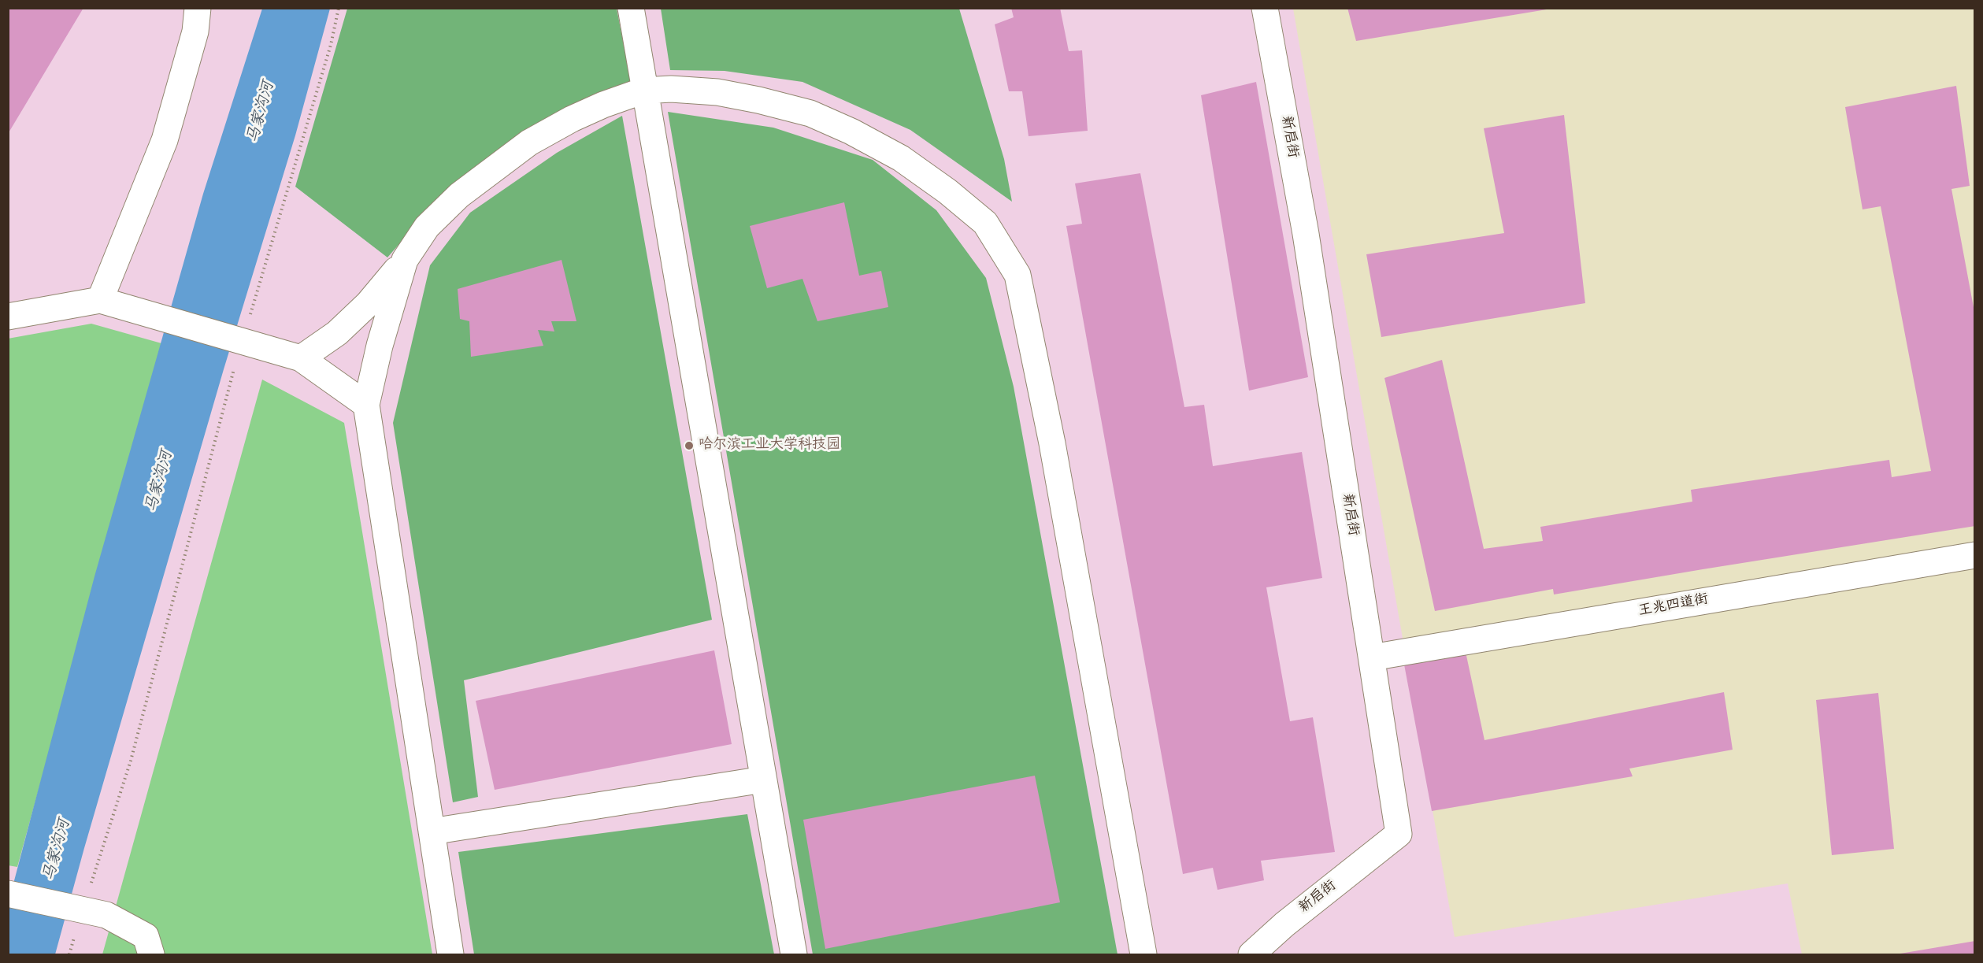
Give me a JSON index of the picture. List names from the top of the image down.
{
  "streets": {
    "street": ["新启街", "王兆四道街"]
  },
  "crossings": [
    ["新启街", "王兆四道街"]
  ],
  "water": ["马家沟河"],
  "places": ["哈尔滨工业大学科技园"]
}
